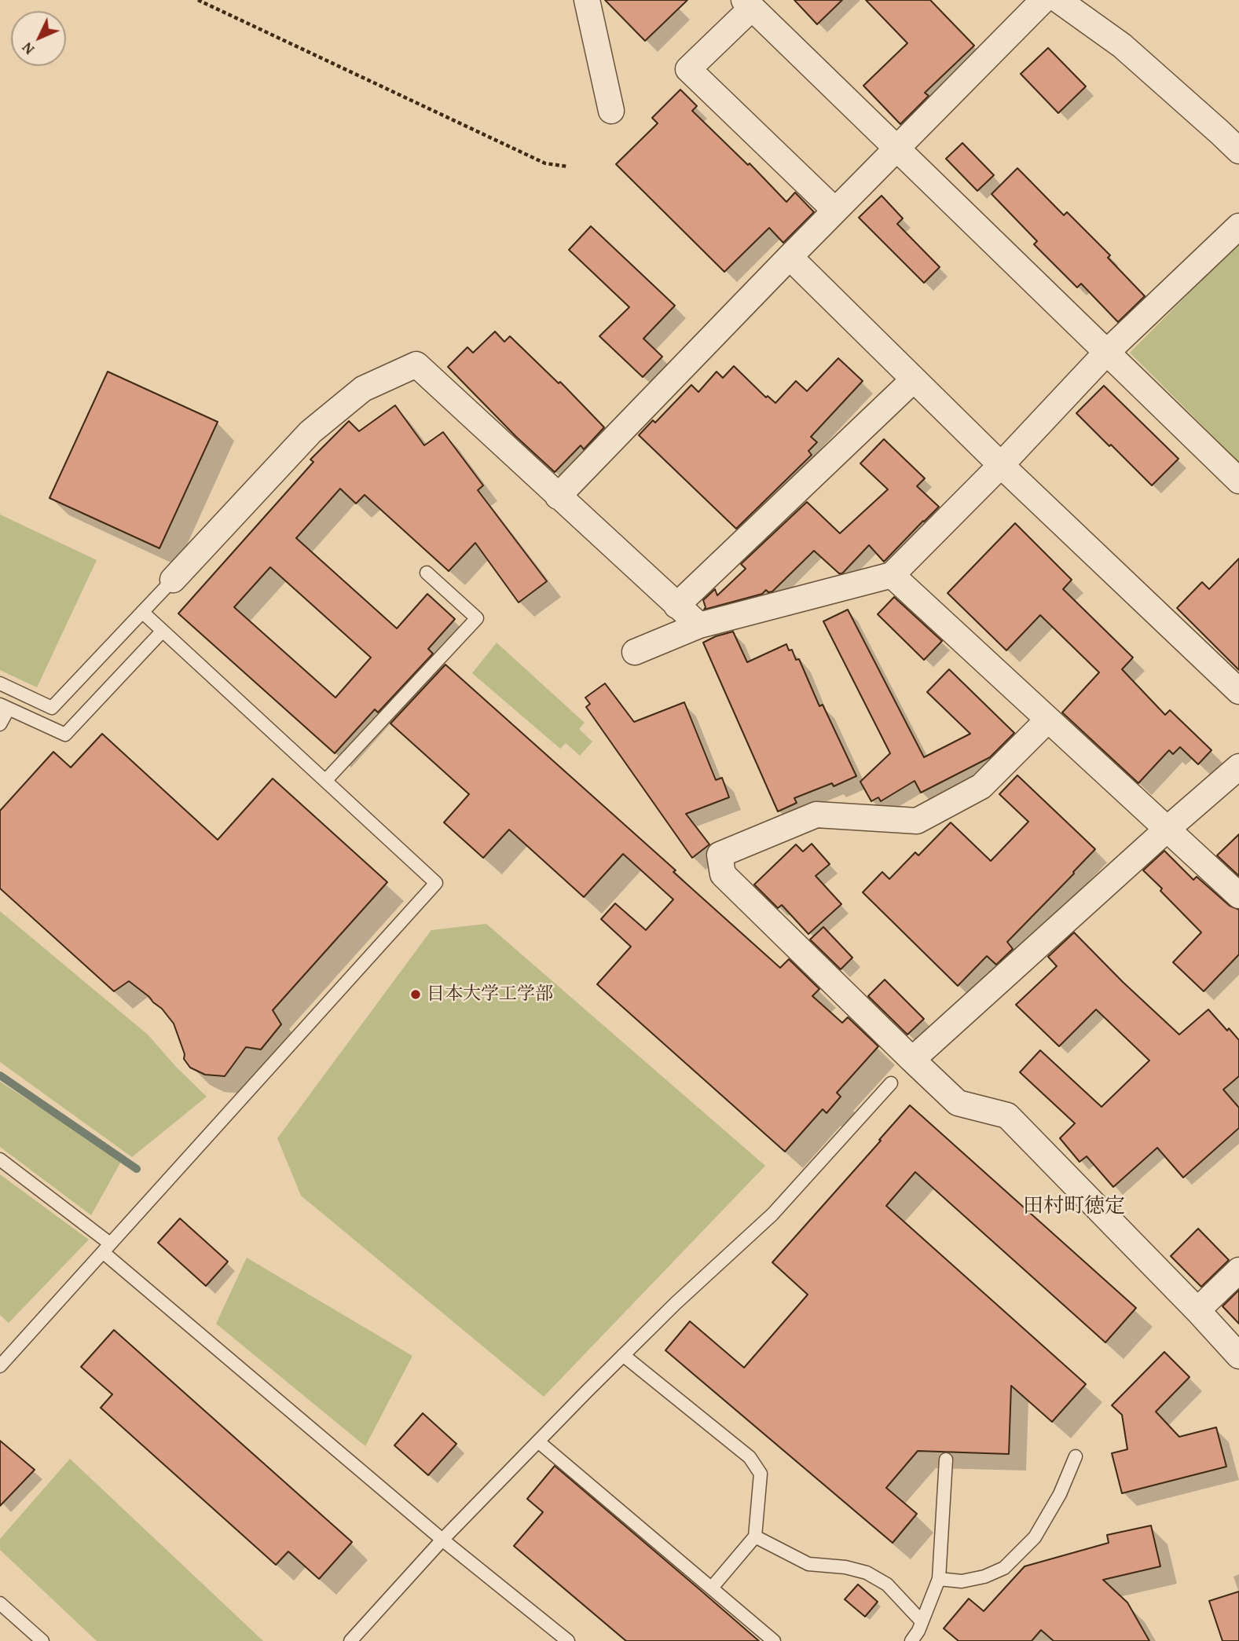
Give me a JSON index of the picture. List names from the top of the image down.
{
  "districts": ["田村町徳定"],
  "places": ["日本大学工学部"],
  "north": "bottom left"
}
